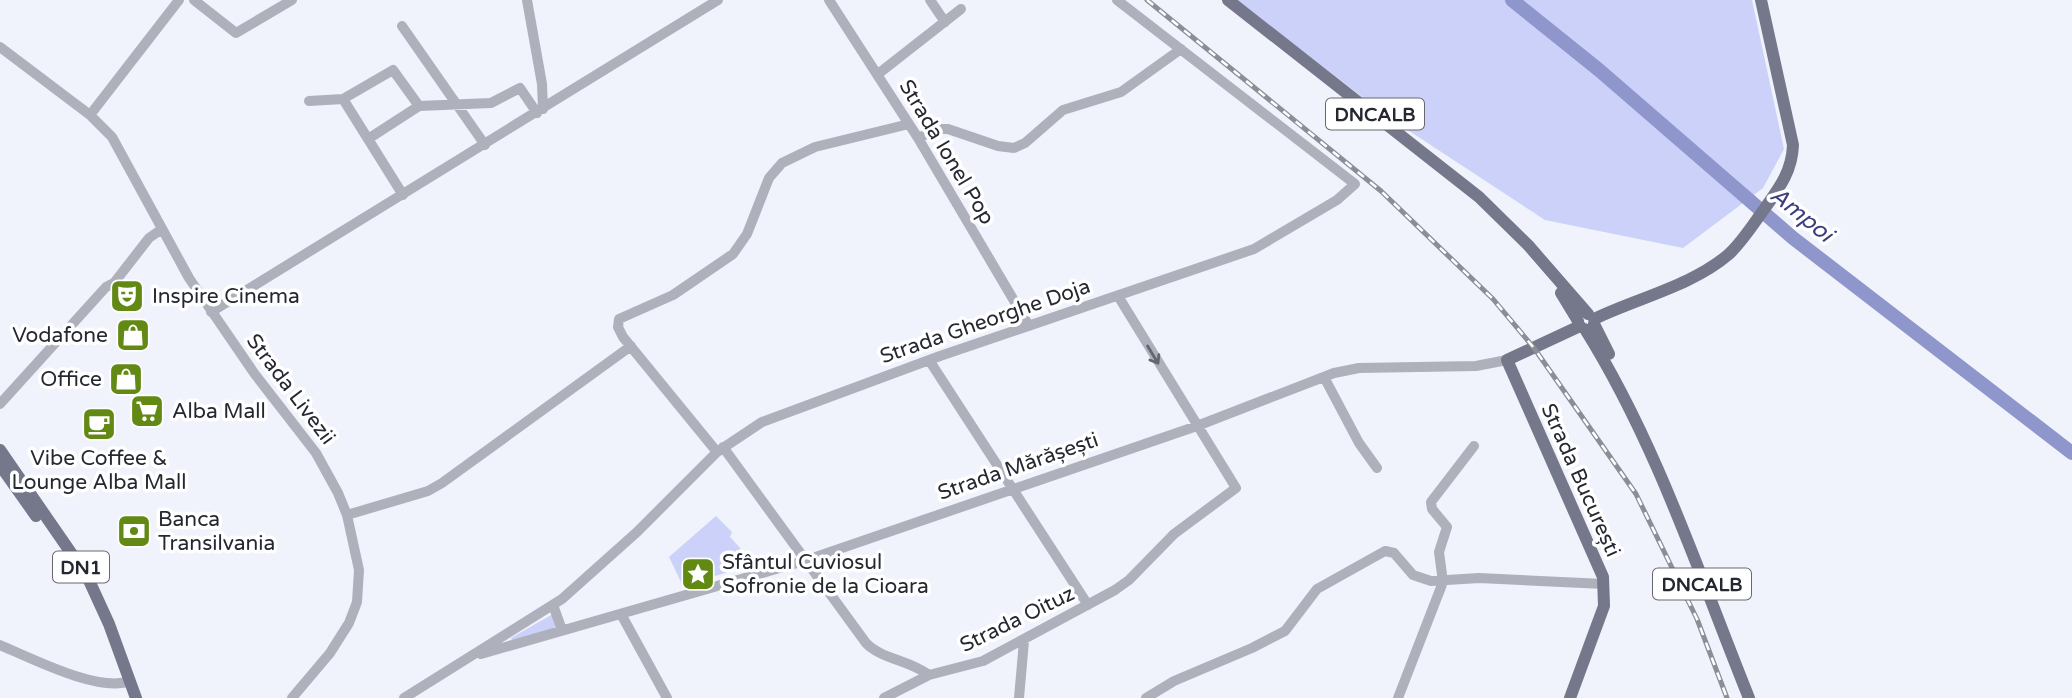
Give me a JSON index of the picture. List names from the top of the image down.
{
  "streets": {
    "main road": [
      "DNCALB",
      "Strada Mărășești",
      "Strada București",
      "DN1"
    ],
    "street": [
      "Strada Ionel Pop",
      "Strada Gheorghe Doja",
      "Strada Livezii",
      "Strada Oituz"
    ]
  },
  "crossings": [
    ["DNCALB", "Strada Mărășești"],
    ["Strada Ionel Pop", "Strada Gheorghe Doja"],
    ["Strada Gheorghe Doja", "Strada Mărășești"],
    ["Strada Mărășești", "Strada București"],
    ["Strada Mărășești", "Strada Oituz"]
  ],
  "water": ["Ampoi"],
  "places": {
    "theatre": ["Inspire Cinema"],
    "shop": ["Vodafone", "Office"],
    "supermarket": ["Alba Mall"],
    "cafe": ["Vibe Coffee & Lounge Alba Mall"],
    "bank": ["Banca Transilvania"],
    "place": ["Sfântul Cuviosul Sofronie de la Cioara"]
  }
}
